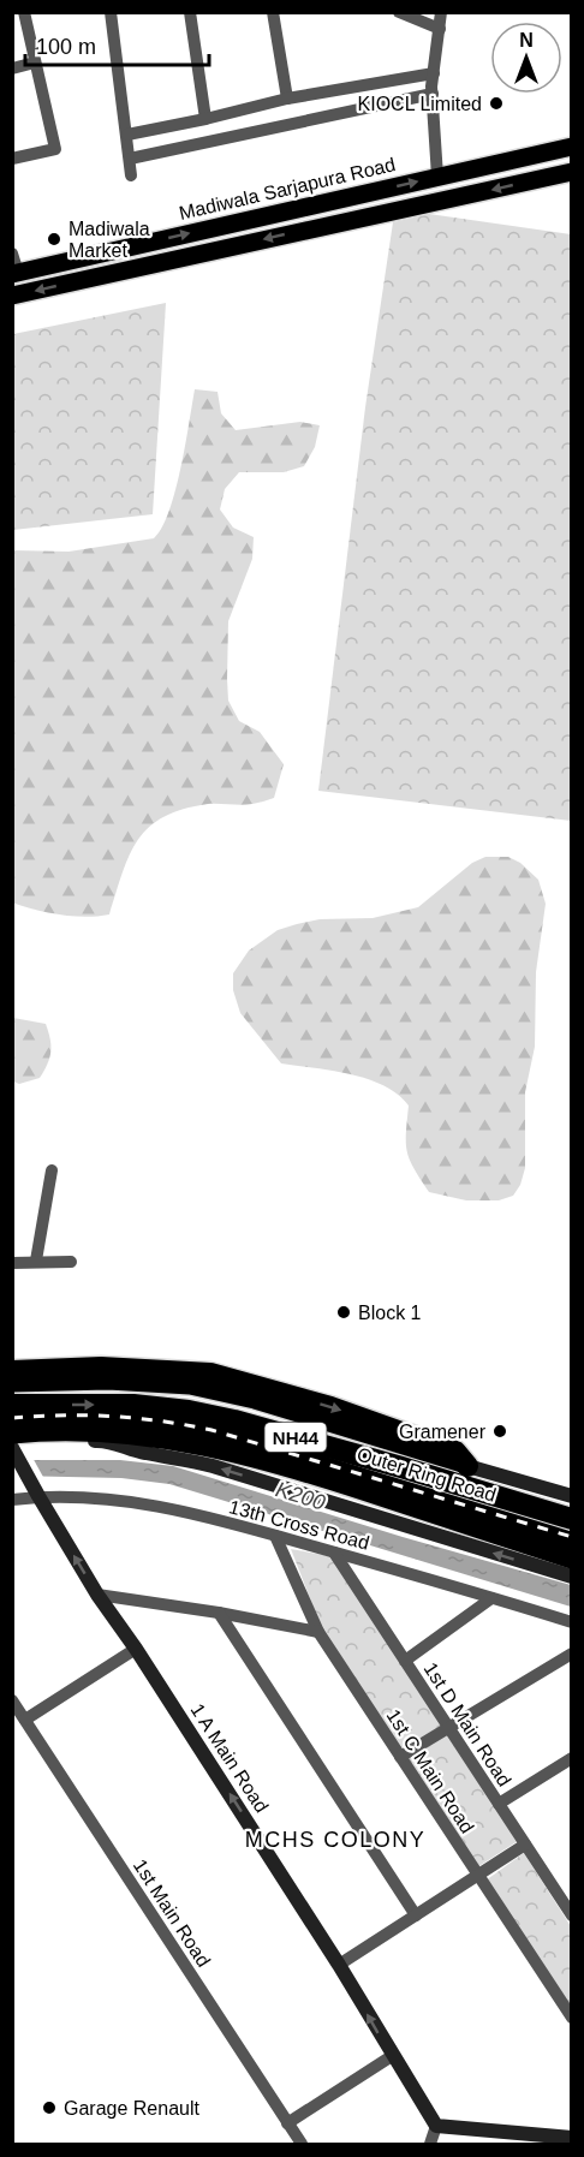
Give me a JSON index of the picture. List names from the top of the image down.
{
  "streets": {
    "highway": ["NH44", "Outer Ring Road"],
    "main road": ["Madiwala Sarjapura Road"],
    "street": [
      "13th Cross Road",
      "1st D Main Road",
      "1 A Main Road",
      "1st C Main Road",
      "1st Main Road"
    ]
  },
  "crossings": [
    ["13th Cross Road", "1st D Main Road"],
    ["13th Cross Road", "1 A Main Road"],
    ["13th Cross Road", "1st C Main Road"]
  ],
  "districts": ["MCHS COLONY"],
  "water": ["K200"],
  "places": [
    "KIOCL Limited",
    "Madiwala Market",
    "Block 1",
    "Gramener",
    "Garage Renault"
  ],
  "scale_bar": "100 m",
  "north": "top"
}
